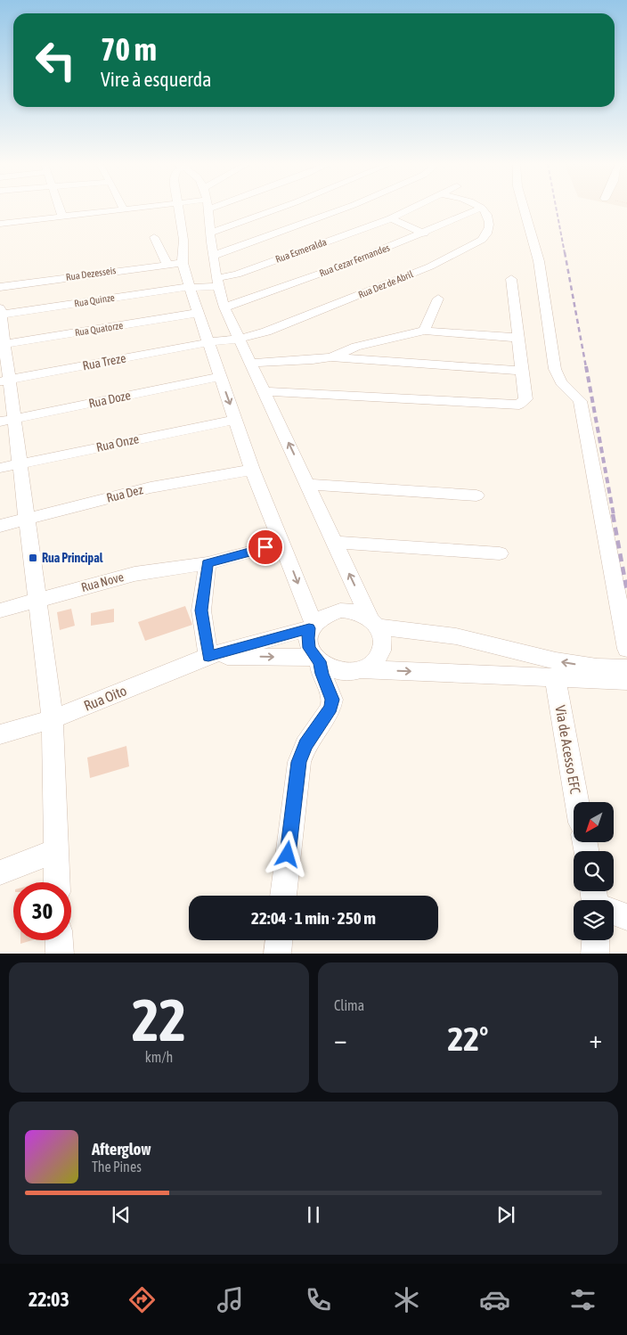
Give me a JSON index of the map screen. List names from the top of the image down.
{
  "streets": {
    "street": [
      "Rua Esmeralda",
      "Rua Cezar Fernandes",
      "Rua Dezesseis",
      "Rua Dez de Abril",
      "Rua Quinze",
      "Rua Quatorze",
      "Rua Treze",
      "Rua Doze",
      "Rua Onze",
      "Rua Dez",
      "Rua Nove",
      "Rua Oito",
      "Via de Acesso EFC"
    ]
  },
  "crossings": [
    ["Rua Esmeralda", "Rua Quinze"],
    ["Rua Dez de Abril", "Rua Treze"]
  ],
  "places": {
    "transit": ["Rua Principal"]
  },
  "north": "bottom left",
  "page": {
    "turn": ["70 m", "Vire à esquerda"],
    "limit": "30",
    "trip": "22:04 · 1 min · 250 m",
    "tile": [
      ["22", "km/h"],
      "Clima"
    ],
    "heat": ["−", "22°", "+"],
    "song": ["Afterglow", "The Pines"],
    "tabs": "22:03"
  }
}
